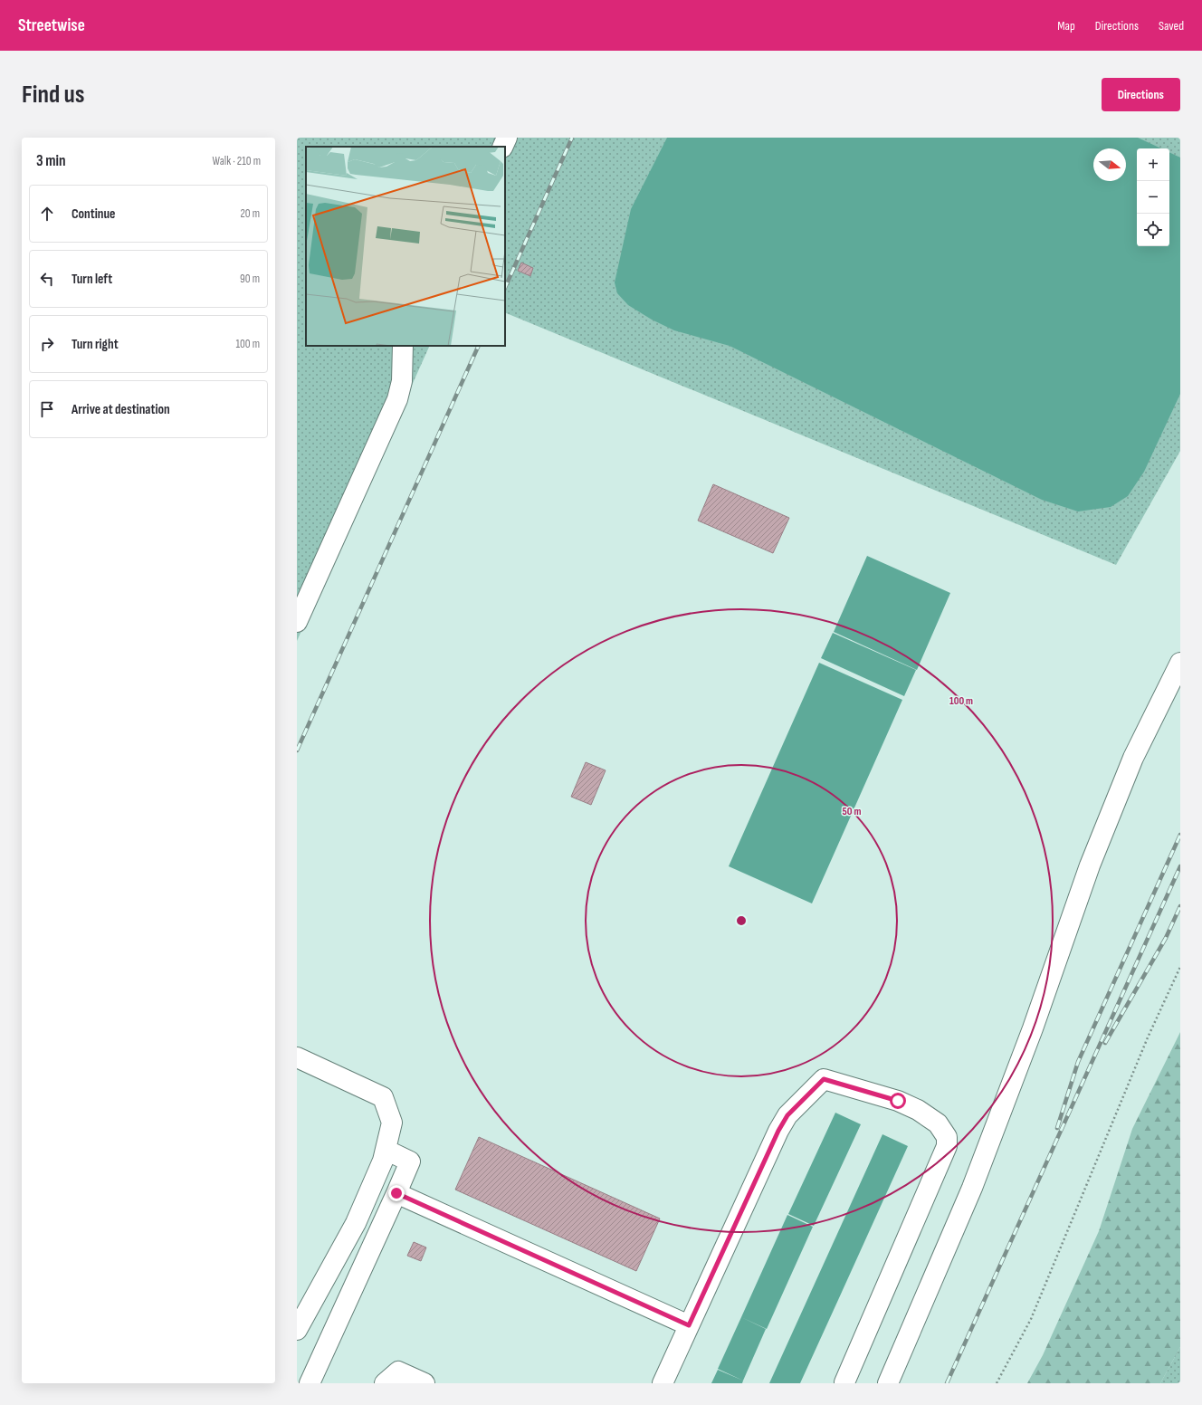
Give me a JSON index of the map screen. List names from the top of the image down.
{
  "north": "right",
  "page": {
    "header": "Streetwise",
    "nav": ["Map", "Directions", "Saved"],
    "buttons": "Directions",
    "title": "Find us",
    "heading": ["3 min", "Walk · 210 m"],
    "map_buttons": ["+", "−"],
    "list": [
      ["Continue", "20 m"],
      ["Turn left", "90 m"],
      ["Turn right", "100 m"],
      "Arrive at destination"
    ]
  },
  "rings": ["100 m", "50 m"]
}
